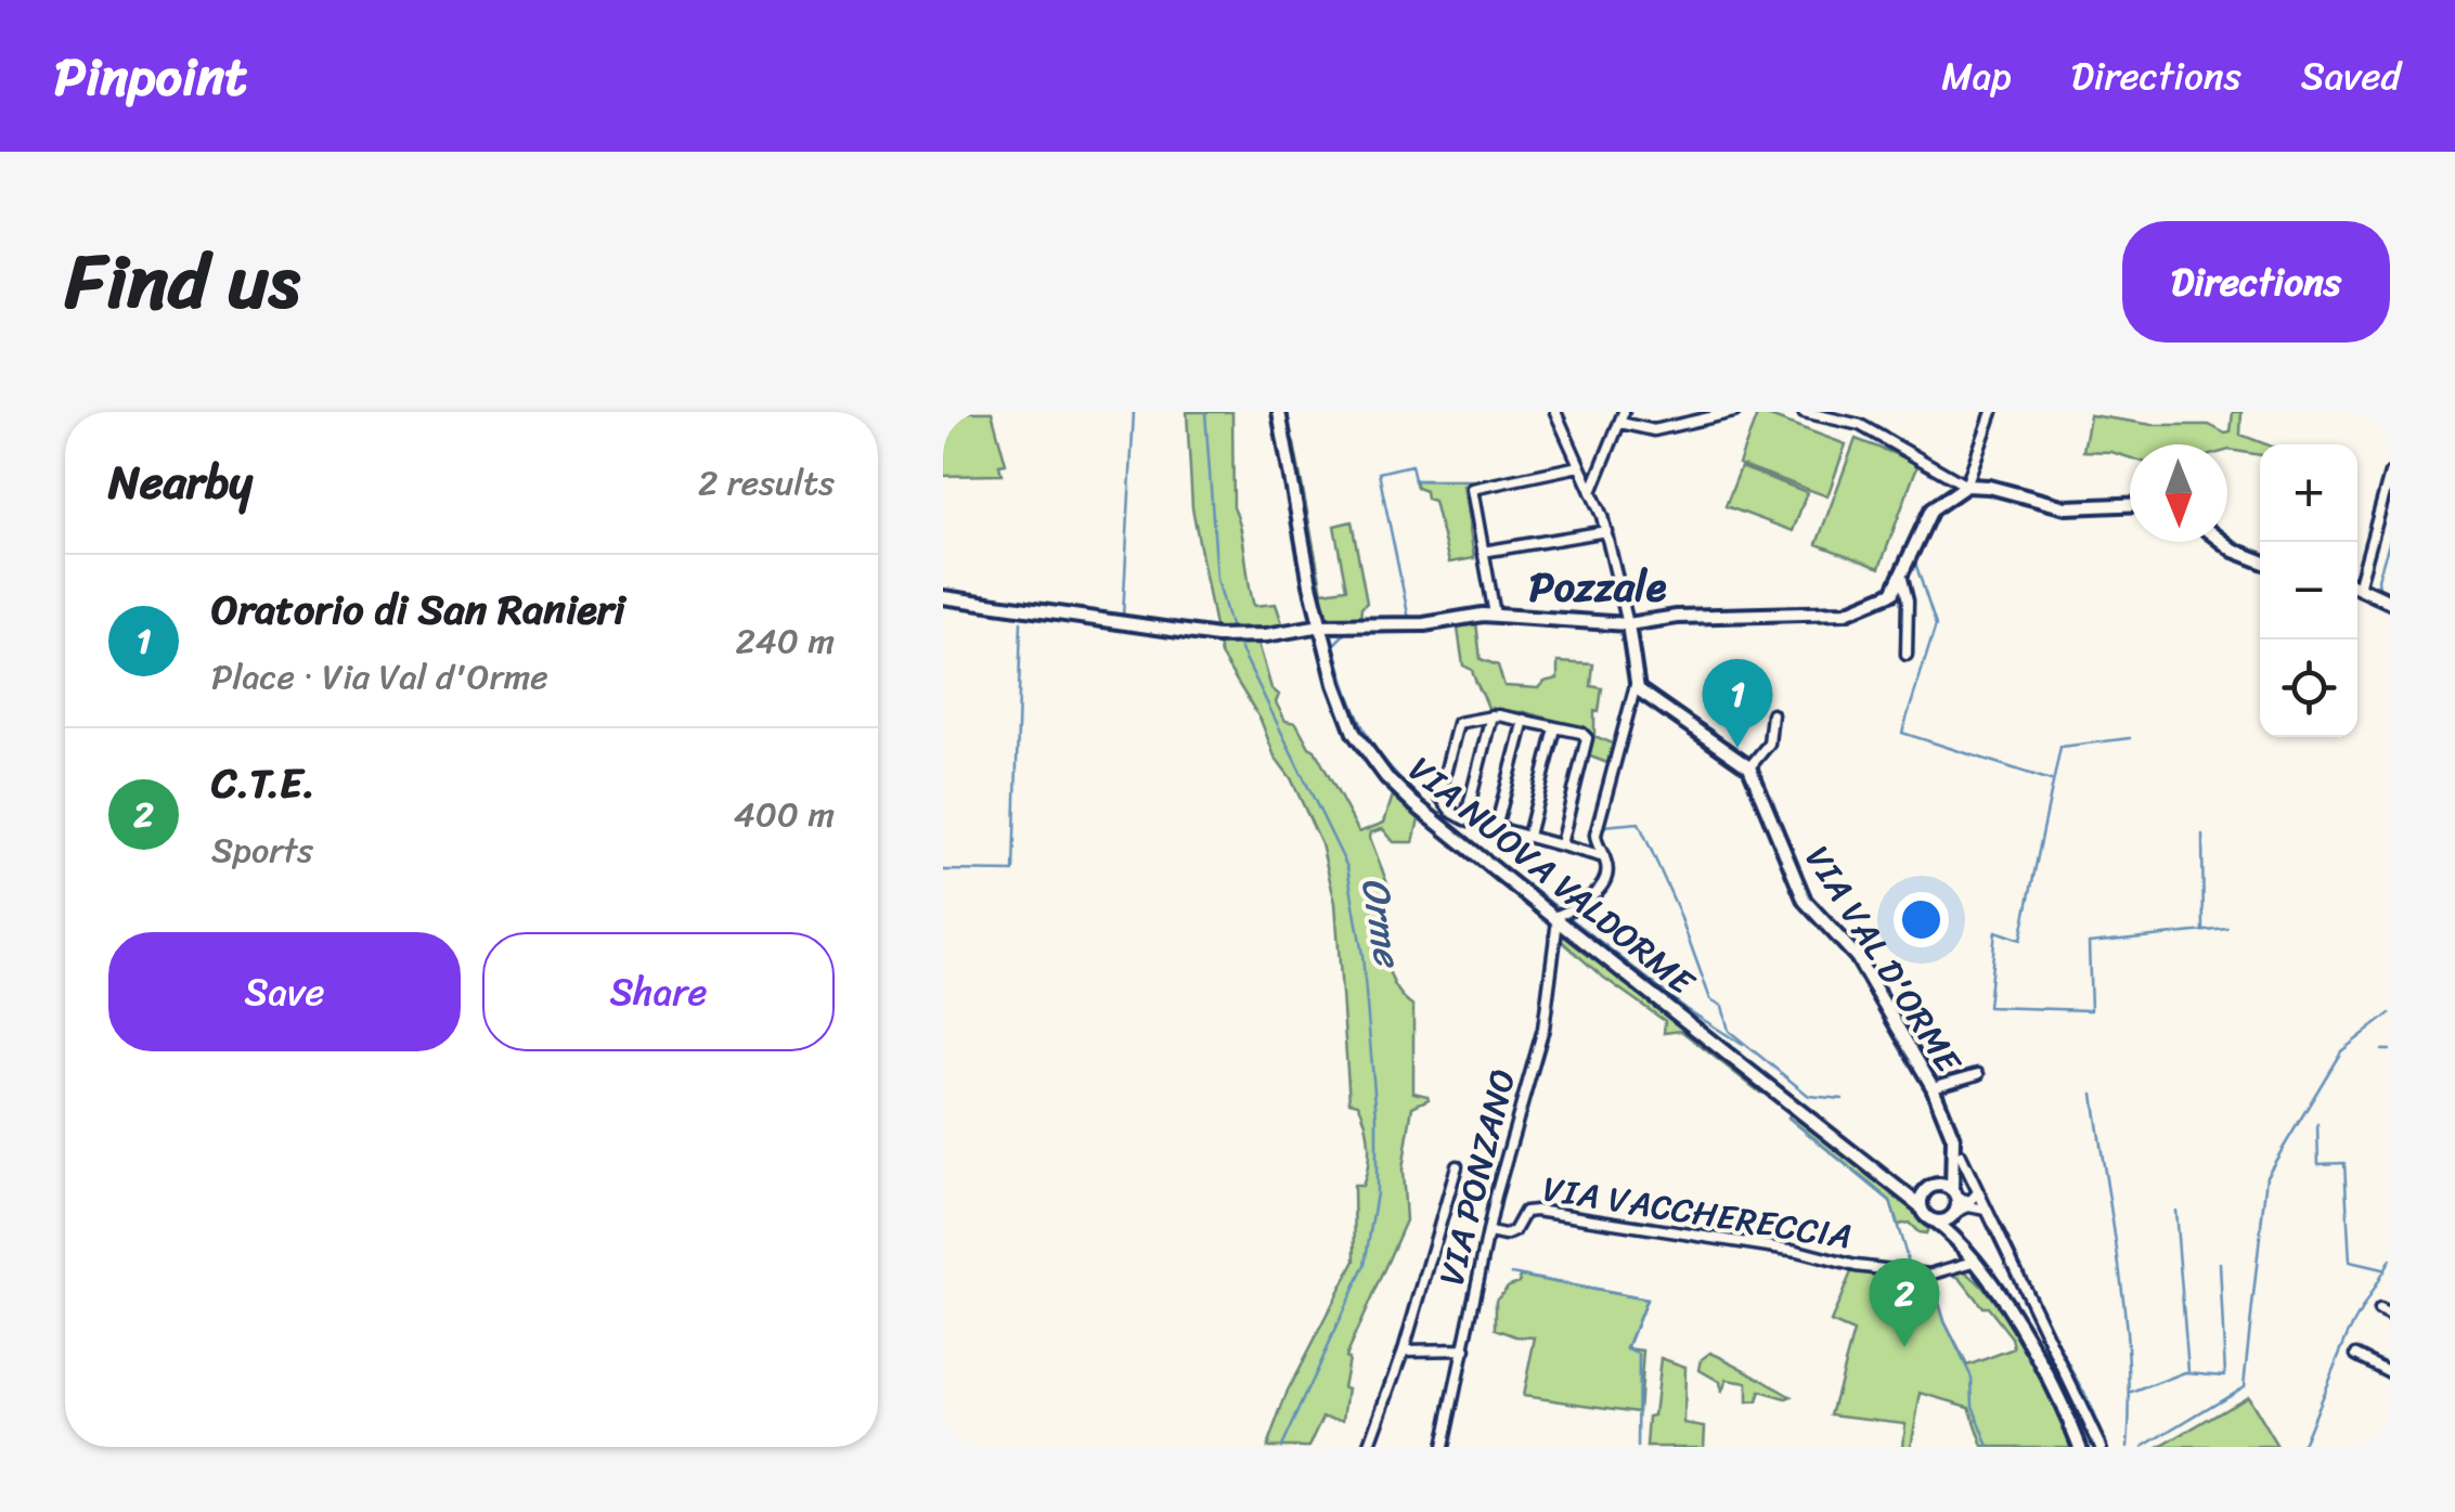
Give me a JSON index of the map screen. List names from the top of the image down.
{
  "streets": {
    "street": [
      "VIA NUOVA VALDORME",
      "VIA VAL D'ORME",
      "VIA PONZANO",
      "VIA VACCHERECCIA"
    ]
  },
  "crossings": [
    ["VIA NUOVA VALDORME", "VIA VAL D'ORME"],
    ["VIA NUOVA VALDORME", "VIA PONZANO"],
    ["VIA NUOVA VALDORME", "VIA VACCHERECCIA"],
    ["VIA PONZANO", "VIA VACCHERECCIA"]
  ],
  "districts": ["Pozzale"],
  "water": ["Orme"],
  "north": "bottom",
  "page": {
    "header": "Pinpoint",
    "nav": ["Map", "Directions", "Saved"],
    "title": "Find us",
    "buttons": [
      "Directions",
      ["Save", "Share"]
    ],
    "heading": ["Nearby", "2 results"],
    "map_buttons": ["+", "−"],
    "list": [
      {
        "mark": "1",
        "name": "Oratorio di San Ranieri",
        "note": "Place · Via Val d'Orme",
        "value": "240 m"
      },
      {
        "mark": "2",
        "name": "C.T.E.",
        "note": "Sports",
        "value": "400 m"
      }
    ],
    "pins": ["1", "2"]
  }
}
